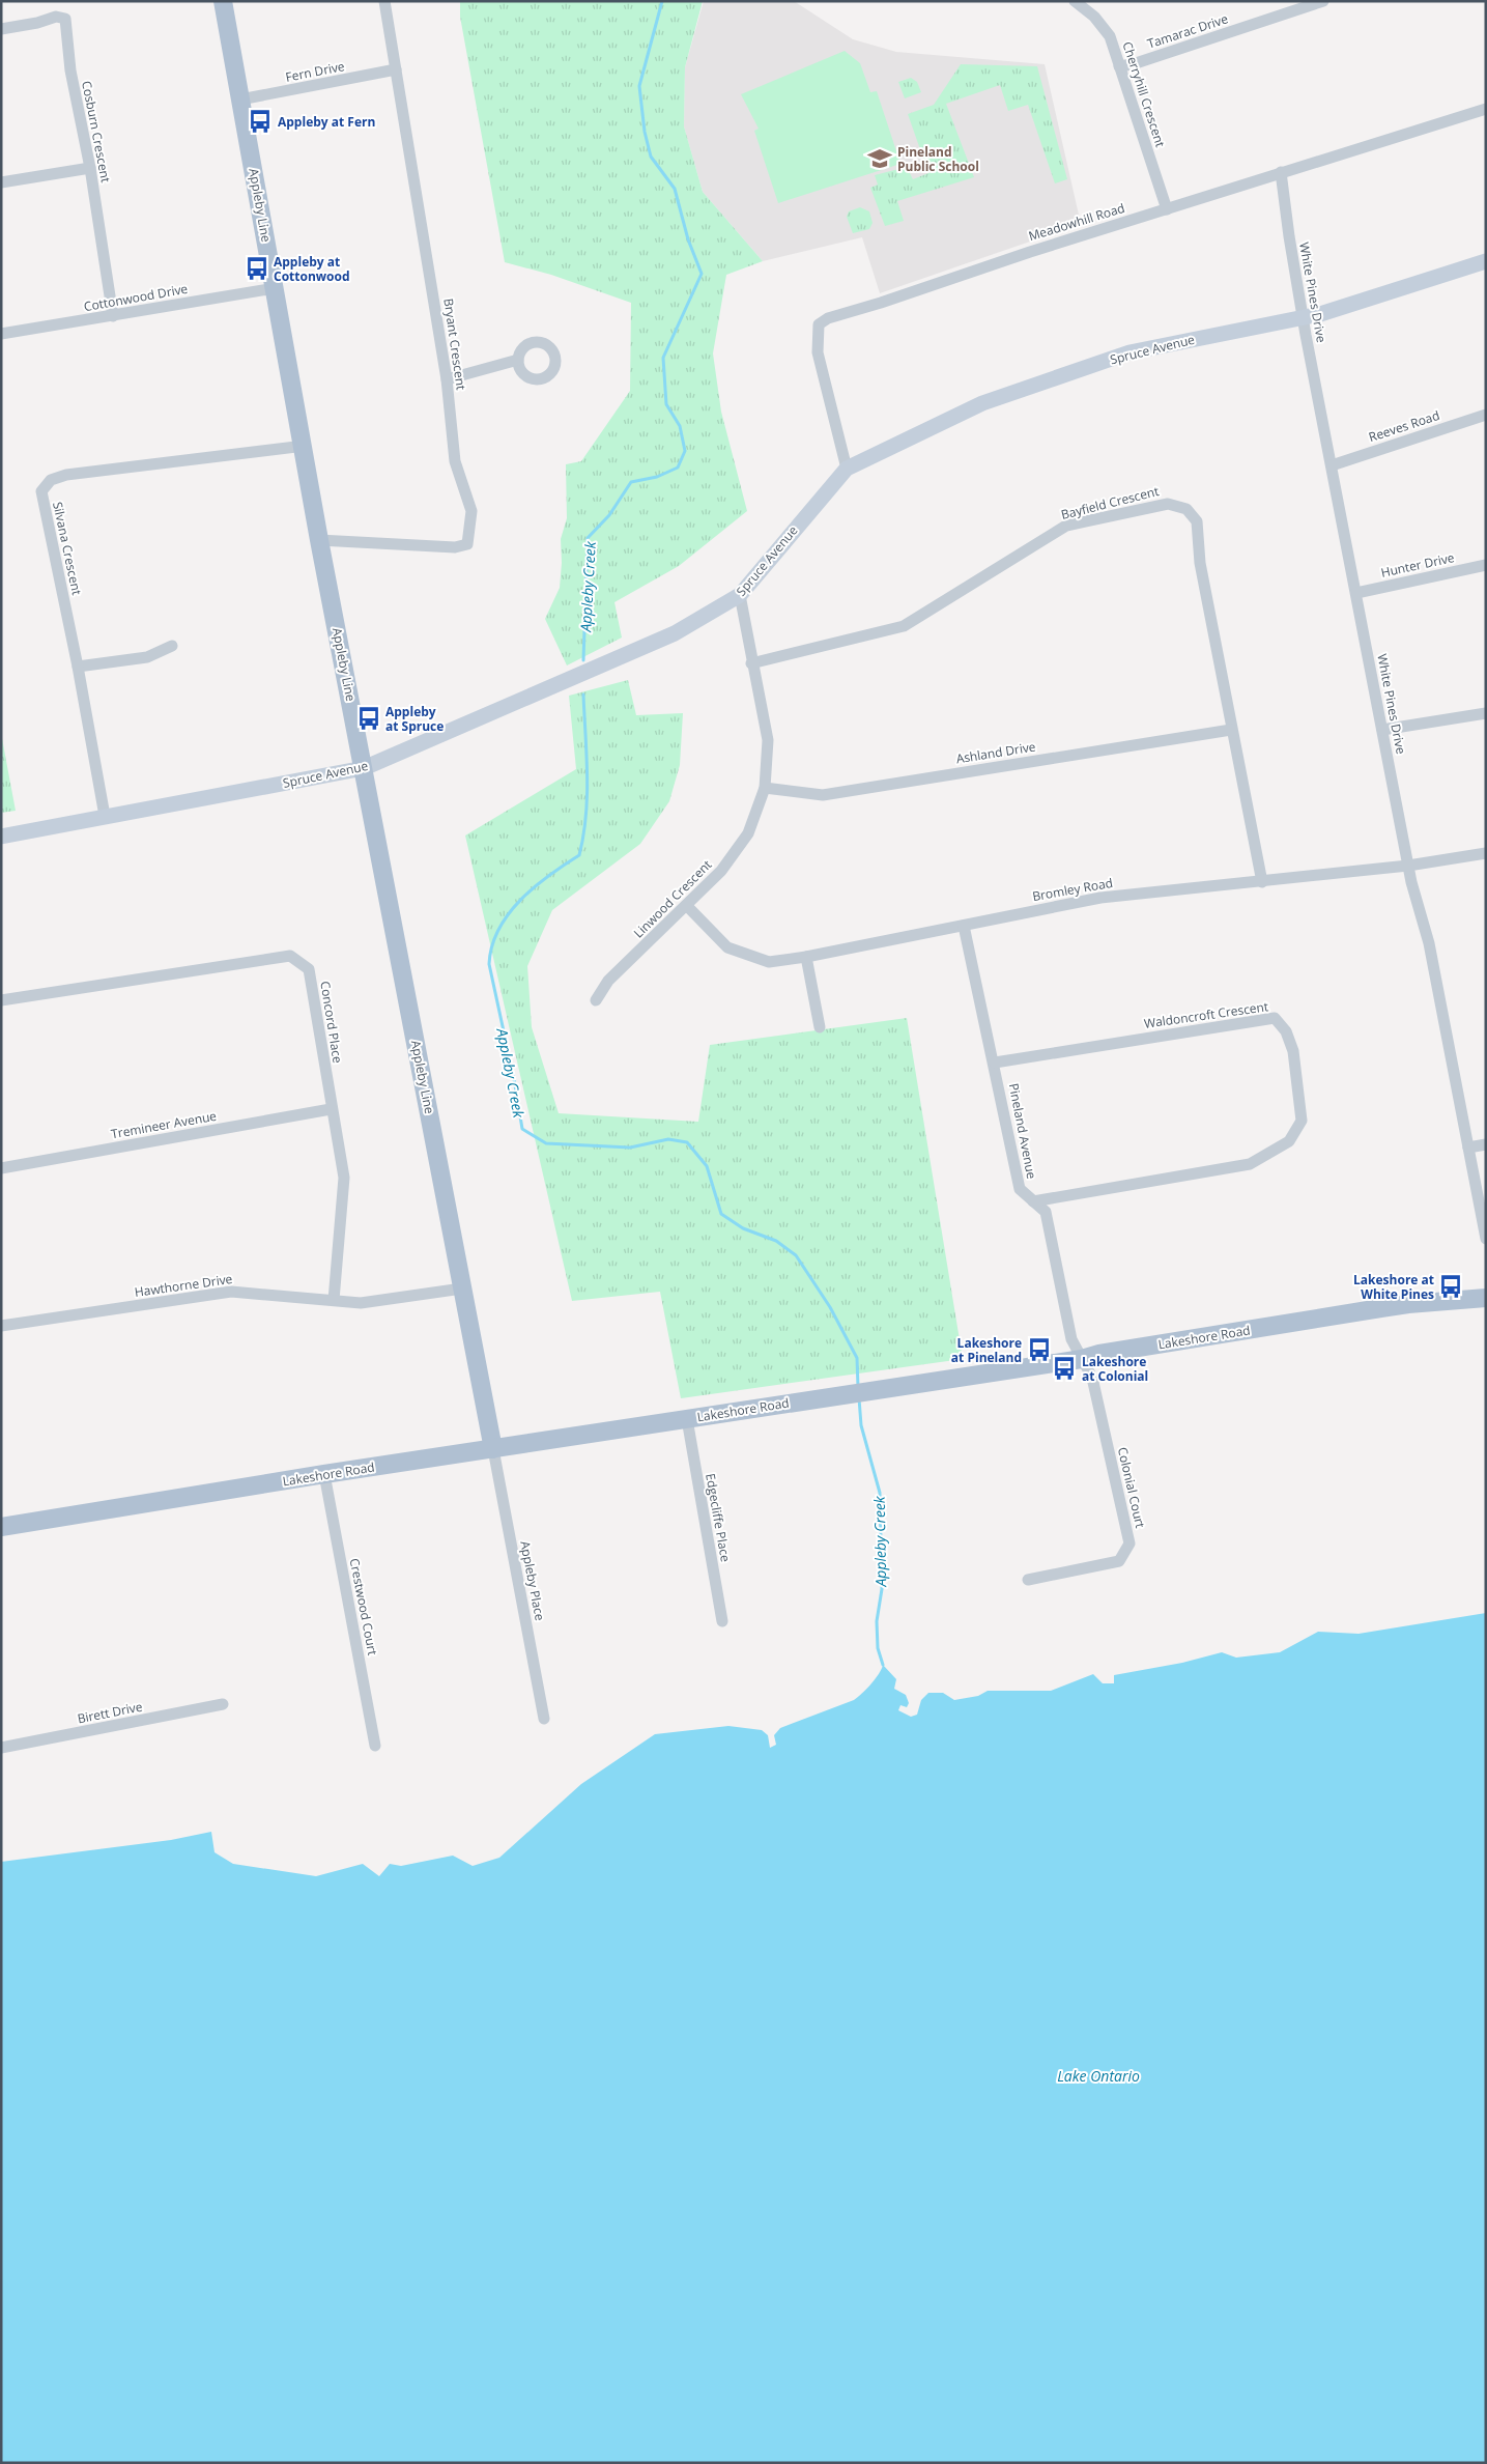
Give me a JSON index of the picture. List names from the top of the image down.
{
  "streets": {
    "main road": ["Appleby Line", "Lakeshore Road"],
    "street": [
      "Tamarac Drive",
      "Fern Drive",
      "Cherryhill Crescent",
      "Cosburn Crescent",
      "Meadowhill Road",
      "White Pines Drive",
      "Cottonwood Drive",
      "Bryant Crescent",
      "Spruce Avenue",
      "Reeves Road",
      "Bayfield Crescent",
      "Silvana Crescent",
      "Hunter Drive",
      "Ashland Drive",
      "Bromley Road",
      "Linwood Crescent",
      "Waldoncroft Crescent",
      "Concord Place",
      "Tremineer Avenue",
      "Pineland Avenue",
      "Hawthorne Drive",
      "Colonial Court",
      "Edgecliffe Place",
      "Appleby Place",
      "Crestwood Court",
      "Birett Drive"
    ]
  },
  "crossings": [
    ["Tamarac Drive", "Cherryhill Crescent"],
    ["Fern Drive", "Appleby Line"],
    ["Fern Drive", "Bryant Crescent"],
    ["Cherryhill Crescent", "Meadowhill Road"],
    ["Cosburn Crescent", "Cottonwood Drive"],
    ["Appleby Line", "Cottonwood Drive"],
    ["Appleby Line", "Bryant Crescent"],
    ["Appleby Line", "Spruce Avenue"],
    ["Appleby Line", "Silvana Crescent"],
    ["Appleby Line", "Hawthorne Drive"],
    ["Appleby Line", "Lakeshore Road"],
    ["Appleby Line", "Appleby Place"],
    ["Meadowhill Road", "White Pines Drive"],
    ["Meadowhill Road", "Spruce Avenue"],
    ["White Pines Drive", "Spruce Avenue"],
    ["White Pines Drive", "Reeves Road"],
    ["White Pines Drive", "Hunter Drive"],
    ["White Pines Drive", "Bromley Road"],
    ["Spruce Avenue", "Silvana Crescent"],
    ["Spruce Avenue", "Linwood Crescent"],
    ["Bayfield Crescent", "Ashland Drive"],
    ["Bayfield Crescent", "Bromley Road"],
    ["Bayfield Crescent", "Linwood Crescent"],
    ["Ashland Drive", "Linwood Crescent"],
    ["Bromley Road", "Linwood Crescent"],
    ["Bromley Road", "Pineland Avenue"],
    ["Waldoncroft Crescent", "Pineland Avenue"],
    ["Concord Place", "Tremineer Avenue"],
    ["Concord Place", "Hawthorne Drive"],
    ["Pineland Avenue", "Lakeshore Road"],
    ["Pineland Avenue", "Colonial Court"],
    ["Lakeshore Road", "Colonial Court"],
    ["Lakeshore Road", "Edgecliffe Place"],
    ["Lakeshore Road", "Appleby Place"],
    ["Lakeshore Road", "Crestwood Court"]
  ],
  "water": ["Appleby Creek", "Lake Ontario"],
  "places": {
    "bus stop": [
      "Appleby at Fern",
      "Appleby at Cottonwood",
      "Appleby at Spruce",
      "Lakeshore at White Pines",
      "Lakeshore at Pineland",
      "Lakeshore at Colonial"
    ],
    "school or university": ["Pineland Public School"]
  }
}
